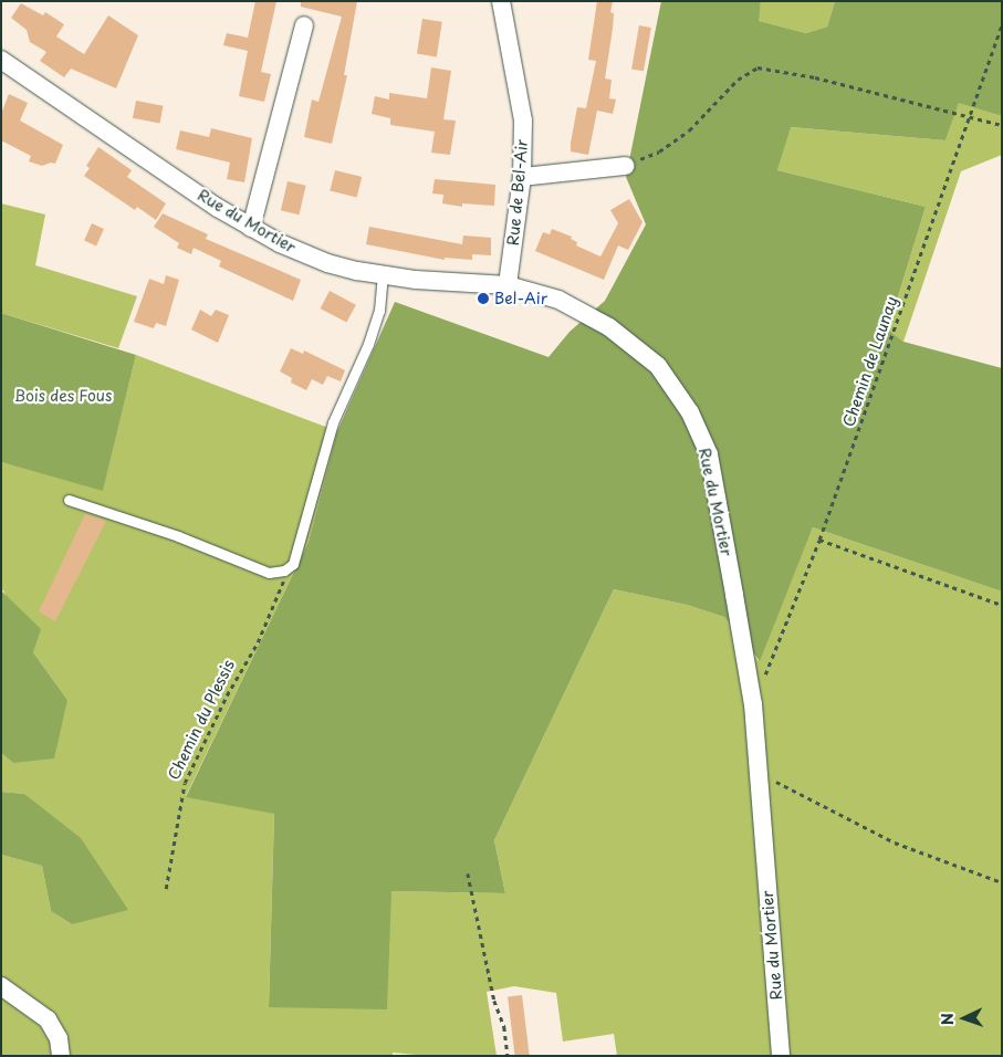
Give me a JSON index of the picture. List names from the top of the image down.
{
  "streets": {
    "street": ["Rue de Bel-Air", "Rue du Mortier"],
    "path": ["Chemin de Launay", "Chemin du Plessis"]
  },
  "crossings": [
    ["Rue de Bel-Air", "Rue du Mortier"]
  ],
  "parks": ["Bois des Fous"],
  "places": ["Bel-Air"],
  "north": "left"
}
